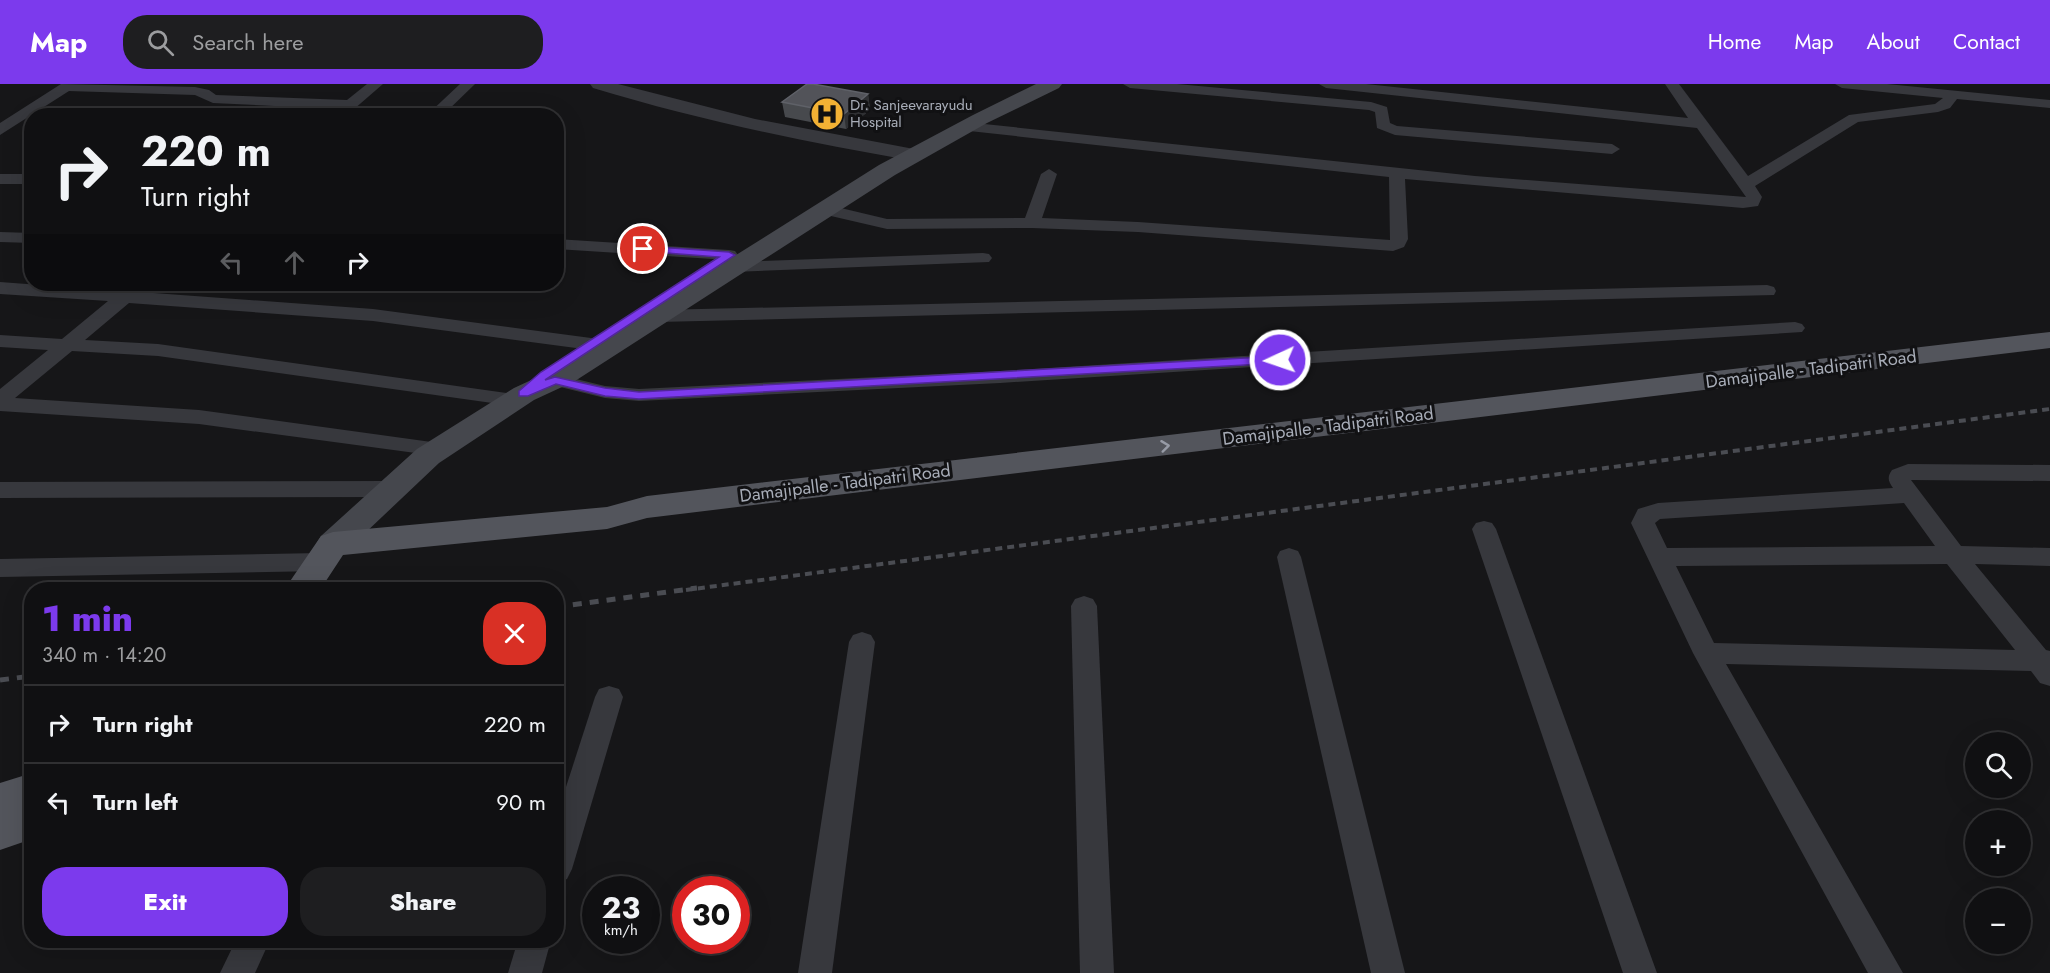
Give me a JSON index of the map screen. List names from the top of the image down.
{
  "streets": {
    "main road": ["Damajipalle - Tadipatri Road"]
  },
  "places": {
    "hospital": ["Dr. Sanjeevarayudu Hospital"]
  },
  "page": {
    "header": "Map",
    "search": "Search here",
    "nav": [
      "Home",
      "Map",
      "About",
      "Contact"
    ],
    "turn": ["220 m", "Turn right"],
    "heading": ["1 min", "340 m · 14:20"],
    "list": [
      {
        "name": "Turn right",
        "value": "220 m"
      },
      {
        "name": "Turn left",
        "value": "90 m"
      }
    ],
    "map_buttons": ["+", "−"],
    "buttons": ["Exit", "Share"],
    "speed": "23 km/h",
    "limit": "30"
  }
}
